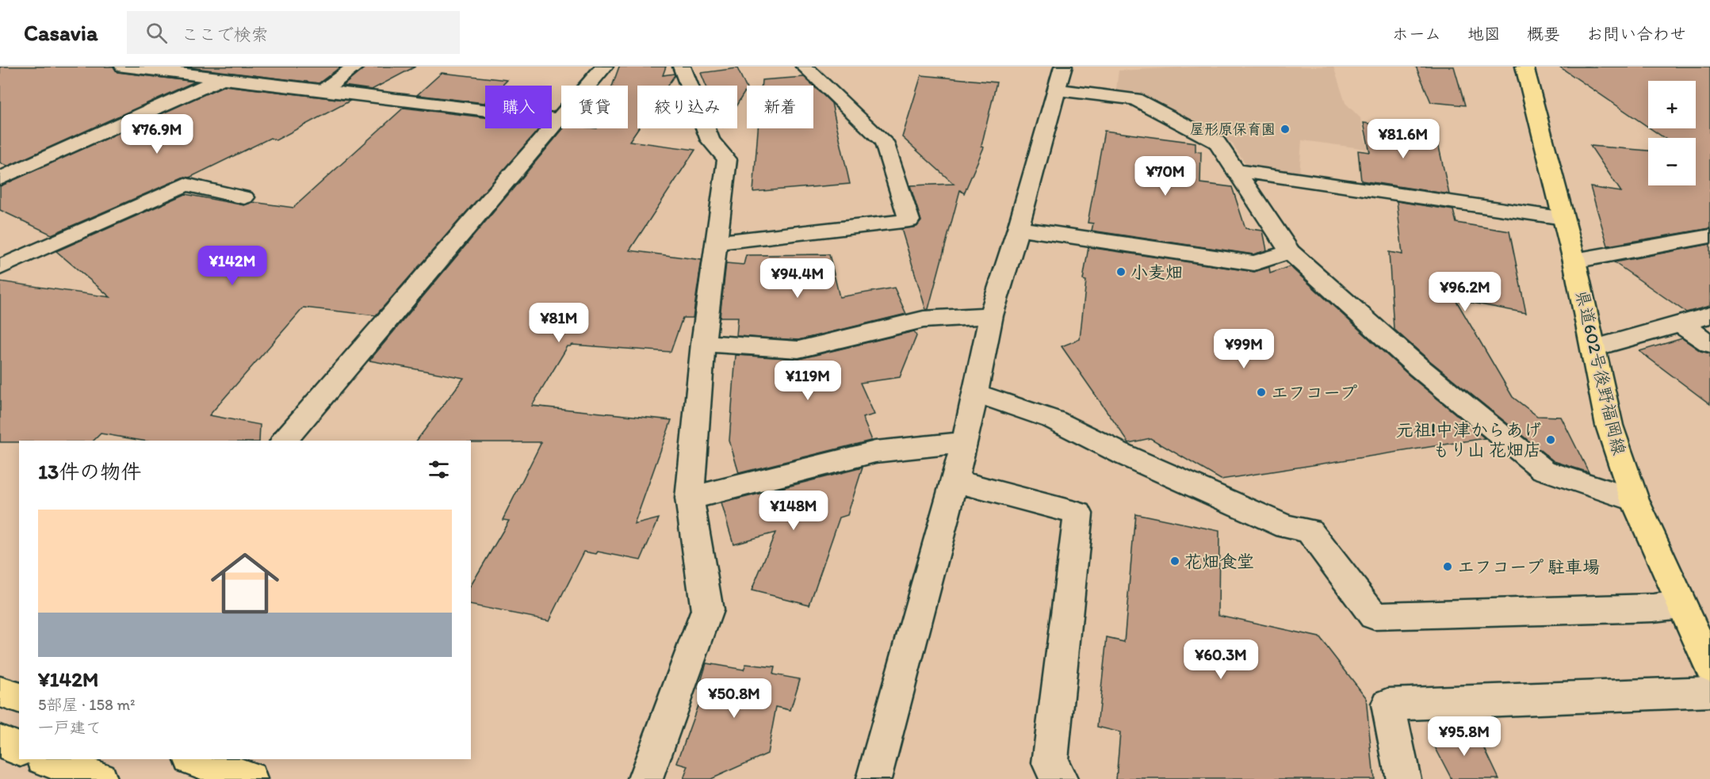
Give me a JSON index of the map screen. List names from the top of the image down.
{
  "streets": {
    "main road": ["県道602号後野福岡線"]
  },
  "places": [
    "屋形原保育園",
    "小麦畑",
    "エフコープ",
    "元祖!中津からあげ もり山 花畑店",
    "花畑食堂",
    "エフコープ 駐車場"
  ],
  "page": {
    "header": "Casavia",
    "search": "ここで検索",
    "nav": [
      "ホーム",
      "地図",
      "概要",
      "お問い合わせ"
    ],
    "map_buttons": ["+", "−"],
    "chip": [
      "購入",
      "賃貸",
      "絞り込み",
      "新着"
    ],
    "price": [
      "¥76.9M",
      "¥81.6M",
      "¥70M",
      "¥142M",
      "¥94.4M",
      "¥96.2M",
      "¥81M",
      "¥99M",
      "¥119M",
      "¥148M",
      "¥60.3M",
      "¥50.8M",
      "¥95.8M"
    ],
    "heading": "13件の物件",
    "list": [
      {
        "name": "¥142M",
        "note": "5部屋 · 158 m² · 一戸建て"
      }
    ]
  }
}
